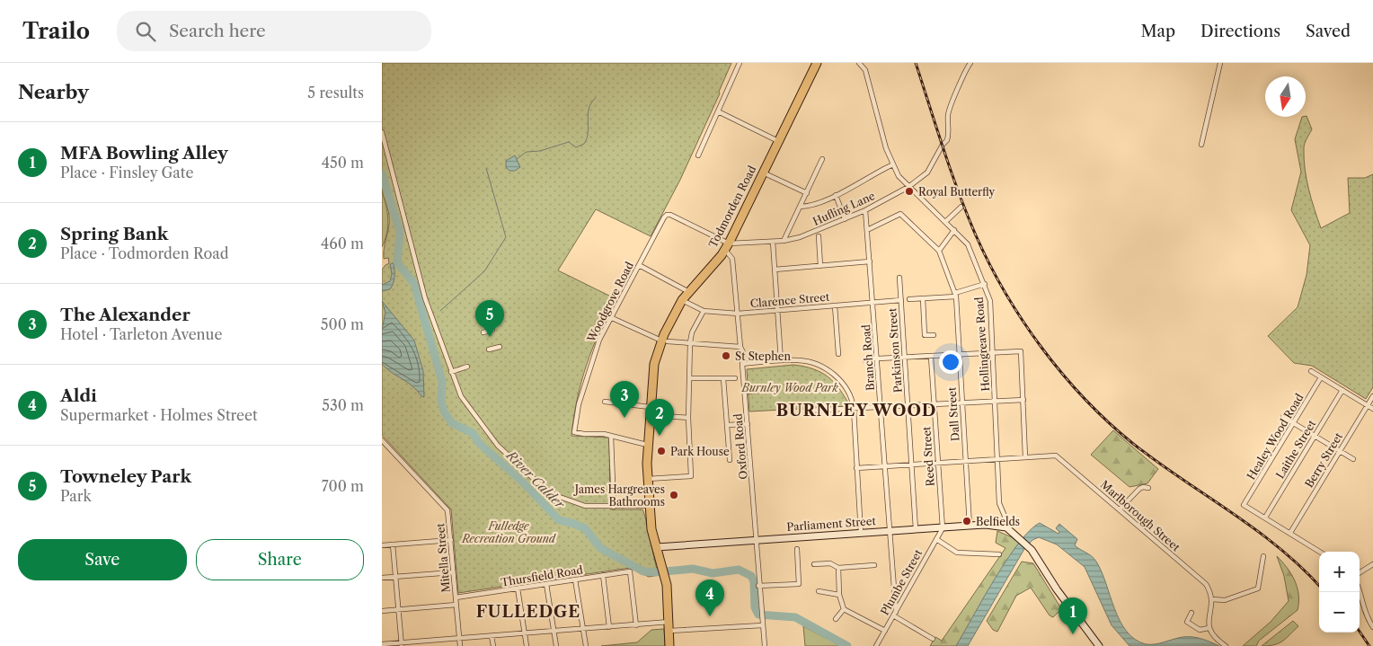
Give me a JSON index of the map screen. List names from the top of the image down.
{
  "streets": {
    "highway": ["Todmorden Road"],
    "street": [
      "Hufling Lane",
      "Clarence Street",
      "Woodgrove Road",
      "Hollingreave Road",
      "Parkinson Street",
      "Branch Road",
      "Dall Street",
      "Healey Wood Road",
      "Oxford Road",
      "Laithe Street",
      "Reed Street",
      "Berry Street",
      "Marlborough Street",
      "Parliament Street",
      "Mitella Street",
      "Thursfield Road",
      "Plumbe Street"
    ]
  },
  "crossings": [
    ["Todmorden Road", "Hufling Lane"],
    ["Todmorden Road", "Clarence Street"],
    ["Todmorden Road", "Woodgrove Road"],
    ["Todmorden Road", "Oxford Road"],
    ["Todmorden Road", "Parliament Street"],
    ["Hufling Lane", "Woodgrove Road"],
    ["Hufling Lane", "Hollingreave Road"],
    ["Hufling Lane", "Branch Road"],
    ["Hufling Lane", "Oxford Road"],
    ["Clarence Street", "Parkinson Street"],
    ["Clarence Street", "Branch Road"],
    ["Clarence Street", "Oxford Road"],
    ["Woodgrove Road", "Oxford Road"],
    ["Hollingreave Road", "Parliament Street"],
    ["Parkinson Street", "Parliament Street"],
    ["Branch Road", "Parliament Street"],
    ["Branch Road", "Plumbe Street"],
    ["Dall Street", "Parliament Street"],
    ["Healey Wood Road", "Laithe Street"],
    ["Oxford Road", "Parliament Street"],
    ["Reed Street", "Parliament Street"],
    ["Reed Street", "Plumbe Street"],
    ["Parliament Street", "Plumbe Street"],
    ["Mitella Street", "Thursfield Road"]
  ],
  "districts": ["BURNLEY WOOD", "FULLEDGE"],
  "water": ["River Calder"],
  "parks": ["Burnley Wood Park", "Fulledge Recreation Ground"],
  "places": [
    "Royal Butterfly",
    "St Stephen",
    "Park House",
    "James Hargreaves Bathrooms",
    "Belfields"
  ],
  "north": "bottom",
  "page": {
    "header": "Trailo",
    "search": "Search here",
    "nav": ["Map", "Directions", "Saved"],
    "heading": ["Nearby", "5 results"],
    "list": [
      {
        "mark": "1",
        "name": "MFA Bowling Alley",
        "note": "Place · Finsley Gate",
        "value": "450 m"
      },
      {
        "mark": "2",
        "name": "Spring Bank",
        "note": "Place · Todmorden Road",
        "value": "460 m"
      },
      {
        "mark": "3",
        "name": "The Alexander",
        "note": "Hotel · Tarleton Avenue",
        "value": "500 m"
      },
      {
        "mark": "4",
        "name": "Aldi",
        "note": "Supermarket · Holmes Street",
        "value": "530 m"
      },
      {
        "mark": "5",
        "name": "Towneley Park",
        "note": "Park",
        "value": "700 m"
      }
    ],
    "pins": [
      "5",
      "3",
      "2",
      "4",
      "1"
    ],
    "buttons": ["Save", "Share"],
    "map_buttons": ["+", "−"]
  }
}
